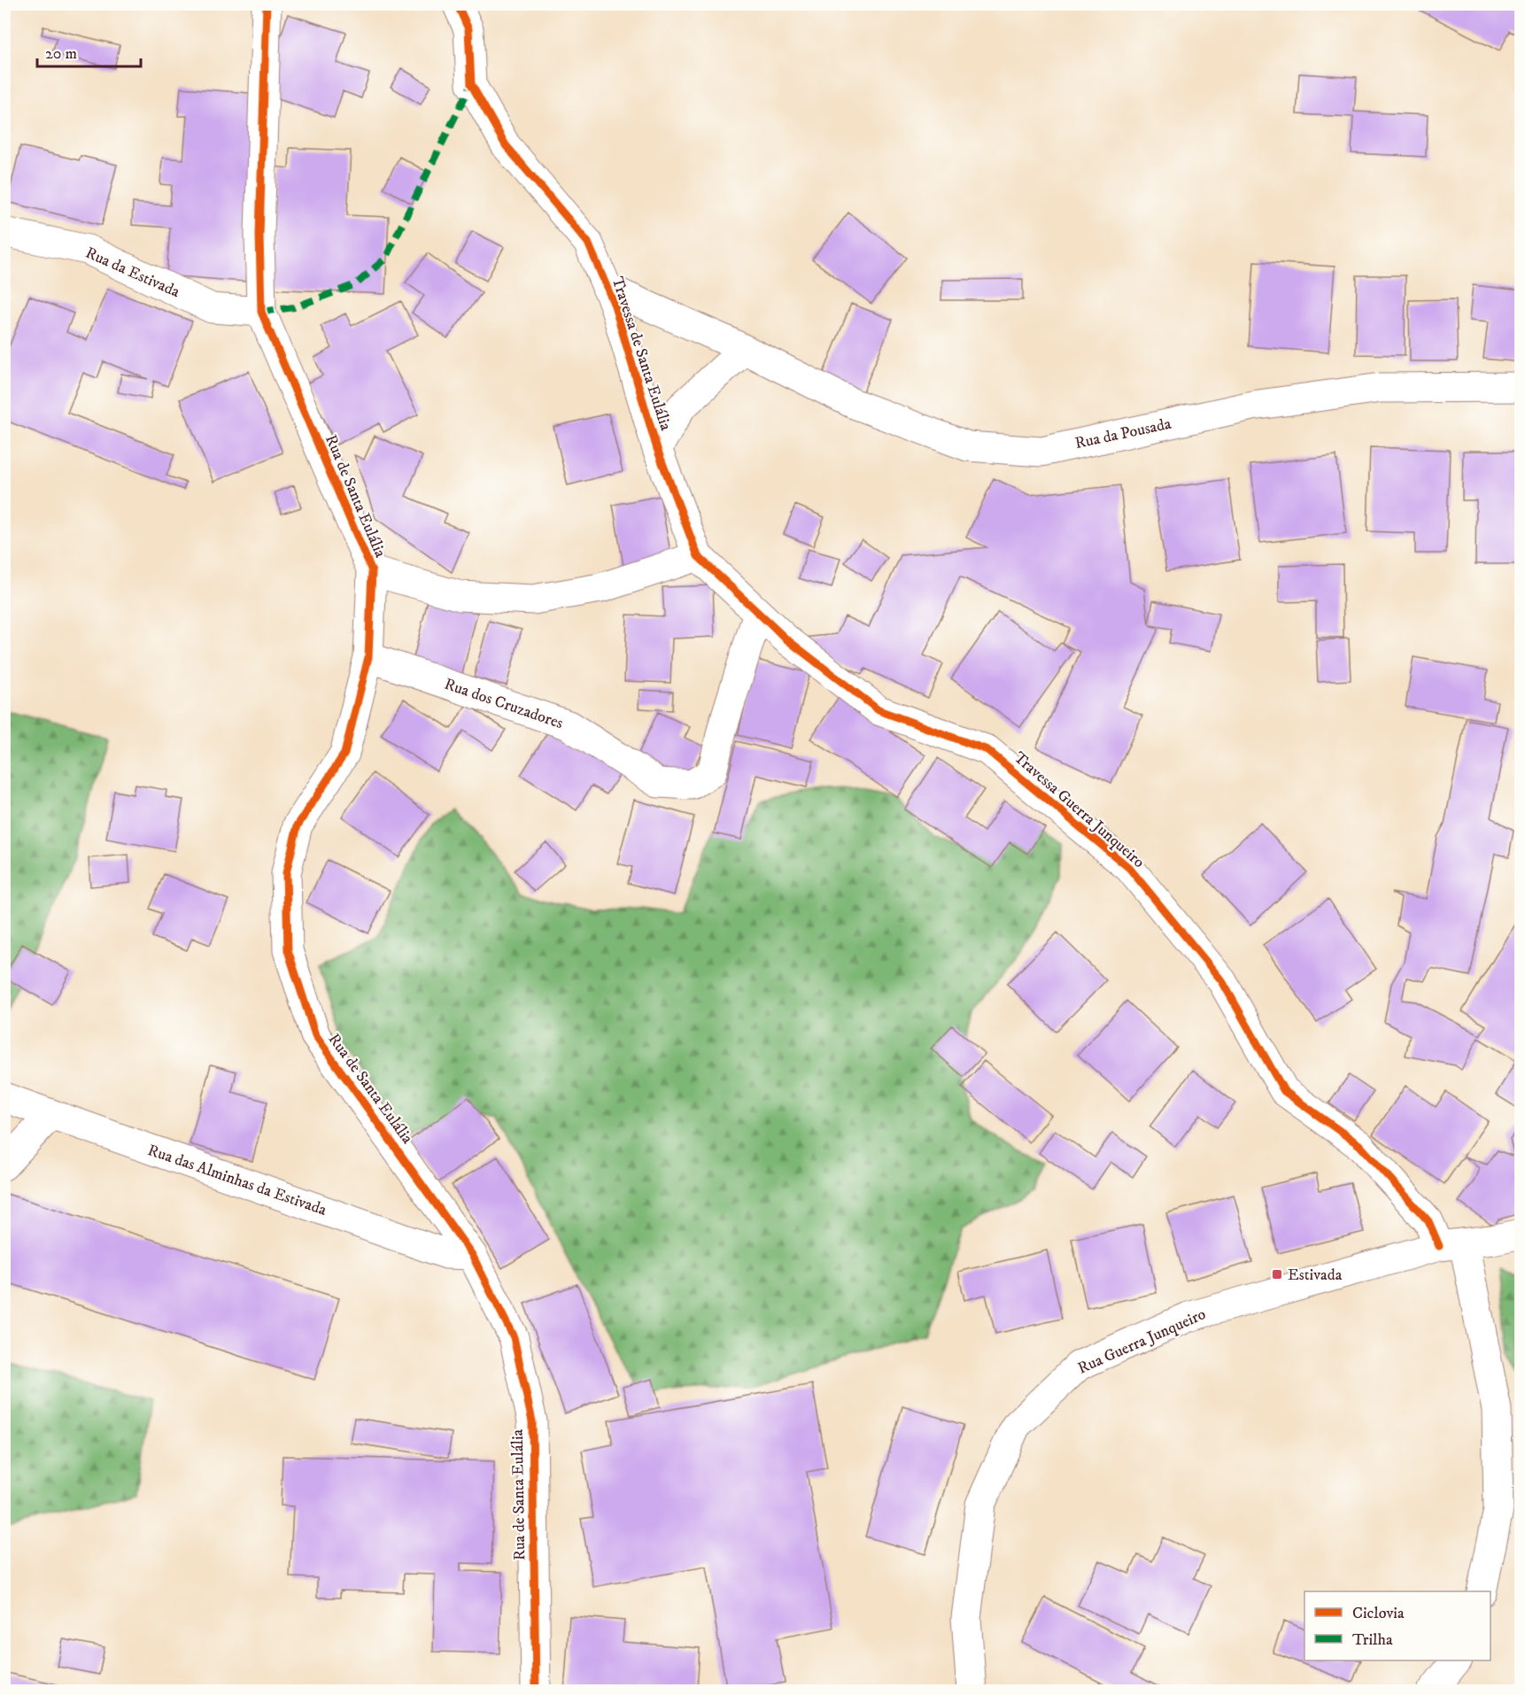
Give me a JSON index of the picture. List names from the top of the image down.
{
  "streets": {
    "street": [
      "Rua da Estivada",
      "Travessa de Santa Eulália",
      "Rua da Pousada",
      "Rua de Santa Eulália",
      "Rua dos Cruzadores",
      "Travessa Guerra Junqueiro",
      "Rua das Alminhas da Estivada",
      "Rua Guerra Junqueiro"
    ]
  },
  "crossings": [
    ["Rua da Estivada", "Rua de Santa Eulália"],
    ["Travessa de Santa Eulália", "Rua da Pousada"],
    ["Travessa de Santa Eulália", "Travessa Guerra Junqueiro"],
    ["Rua de Santa Eulália", "Rua dos Cruzadores"],
    ["Rua de Santa Eulália", "Rua das Alminhas da Estivada"],
    ["Rua dos Cruzadores", "Travessa Guerra Junqueiro"],
    ["Travessa Guerra Junqueiro", "Rua Guerra Junqueiro"]
  ],
  "places": {
    "transit": ["Estivada"]
  },
  "legend": ["Ciclovia", "Trilha"],
  "scale_bar": "20 m"
}
